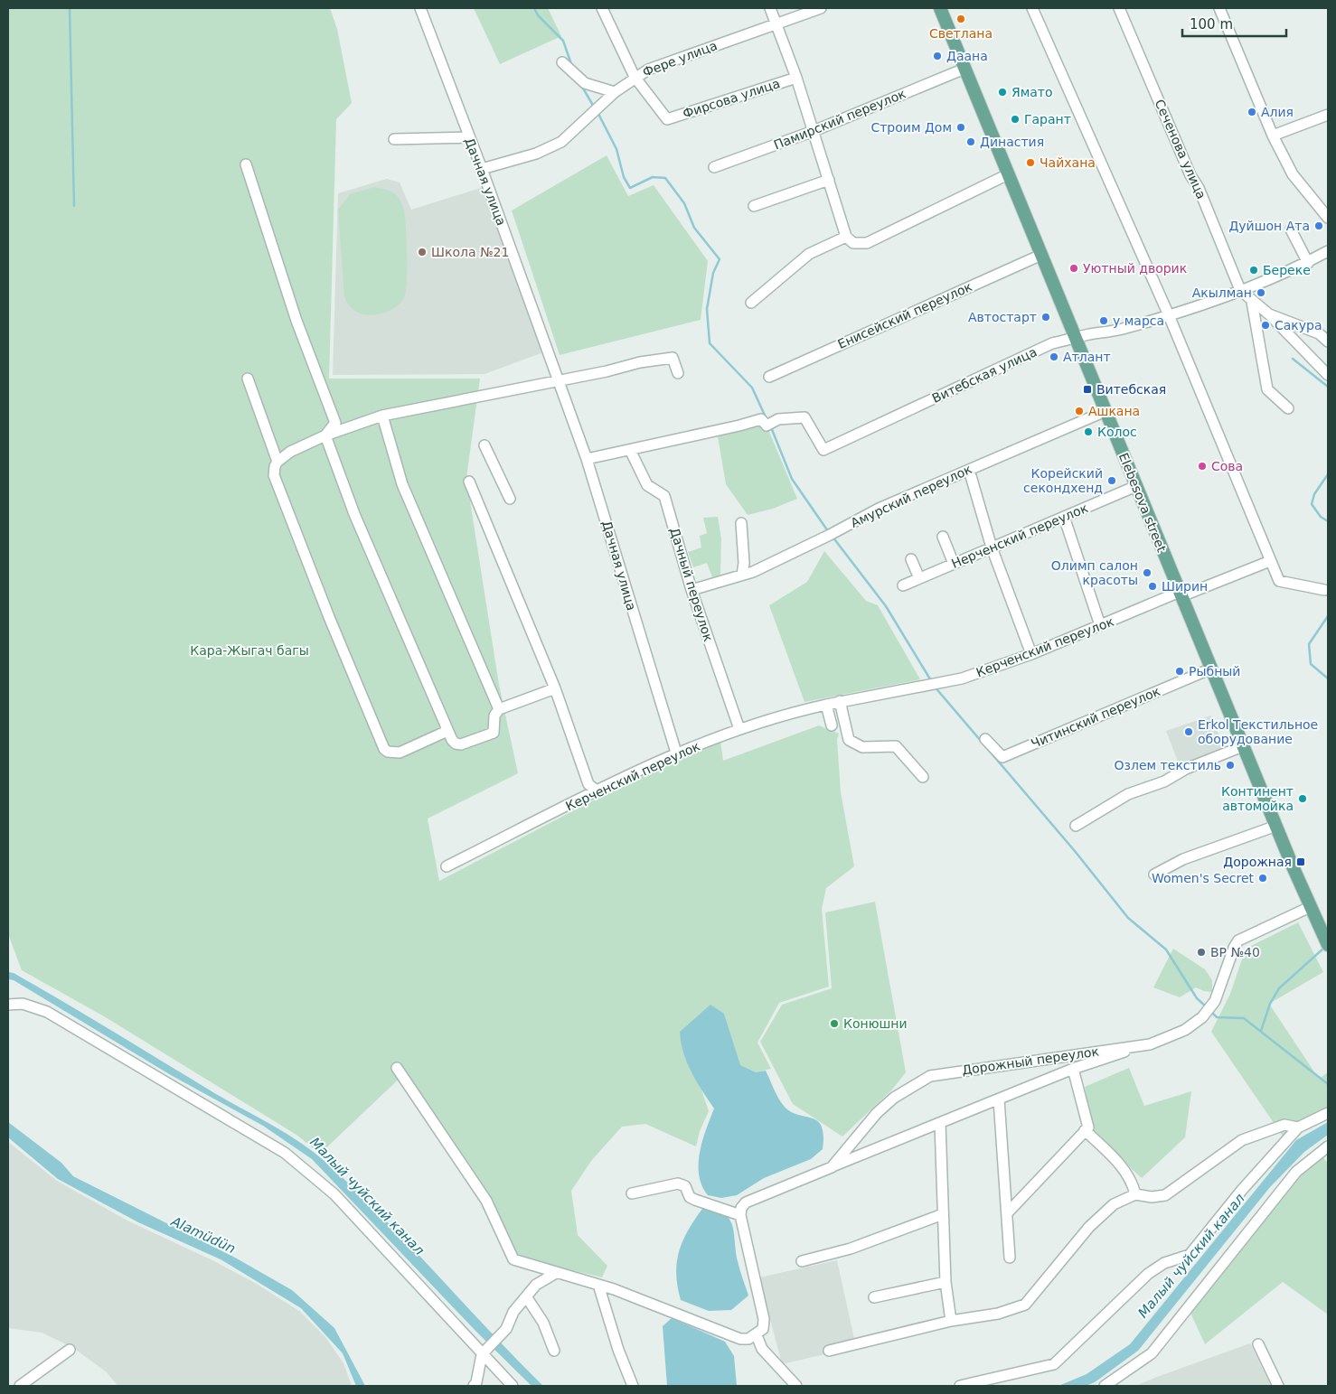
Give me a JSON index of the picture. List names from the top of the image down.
{
  "streets": {
    "main road": ["Elebesova street"],
    "street": [
      "Фере улица",
      "Фирсова улица",
      "Памирский переулок",
      "Сеченова улица",
      "Дачная улица",
      "Енисейский переулок",
      "Витебская улица",
      "Амурский переулок",
      "Нерченский переулок",
      "Дачный переулок",
      "Керченский переулок",
      "Читинский переулок",
      "Дорожный переулок"
    ]
  },
  "crossings": [
    ["Фере улица", "Фирсова улица"],
    ["Фере улица", "Дачная улица"],
    ["Фирсова улица", "Памирский переулок"],
    ["Памирский переулок", "Elebesova street"],
    ["Сеченова улица", "Витебская улица"],
    ["Дачная улица", "Керченский переулок"],
    ["Енисейский переулок", "Elebesova street"],
    ["Витебская улица", "Elebesova street"],
    ["Витебская улица", "Дачный переулок"],
    ["Амурский переулок", "Elebesova street"],
    ["Амурский переулок", "Дачный переулок"],
    ["Elebesova street", "Нерченский переулок"],
    ["Elebesova street", "Керченский переулок"],
    ["Elebesova street", "Читинский переулок"],
    ["Elebesova street", "Дорожный переулок"],
    ["Дачный переулок", "Керченский переулок"]
  ],
  "water": ["Малый чуйский канал", "Alamüdün"],
  "parks": ["Кара-Жыгач багы"],
  "places": {
    "other": [
      "Светлана",
      "Даана",
      "Ямато",
      "Алия",
      "Гарант",
      "Строим Дом",
      "Династия",
      "Чайхана",
      "Дуйшон Ата",
      "Школа №21",
      "Уютный дворик",
      "Береке",
      "Акылман",
      "Автостарт",
      "у марса",
      "Сакура",
      "Атлант",
      "Ашкана",
      "Колос",
      "Сова",
      "Корейский секондхенд",
      "Олимп салон красоты",
      "Ширин",
      "Рыбный",
      "Erkol Текстильное оборудование",
      "Озлем текстиль",
      "Континент автомойка",
      "Women's Secret",
      "BP №40",
      "Конюшни"
    ],
    "transit": ["Витебская", "Дорожная"]
  },
  "scale_bar": "100 m"
}
